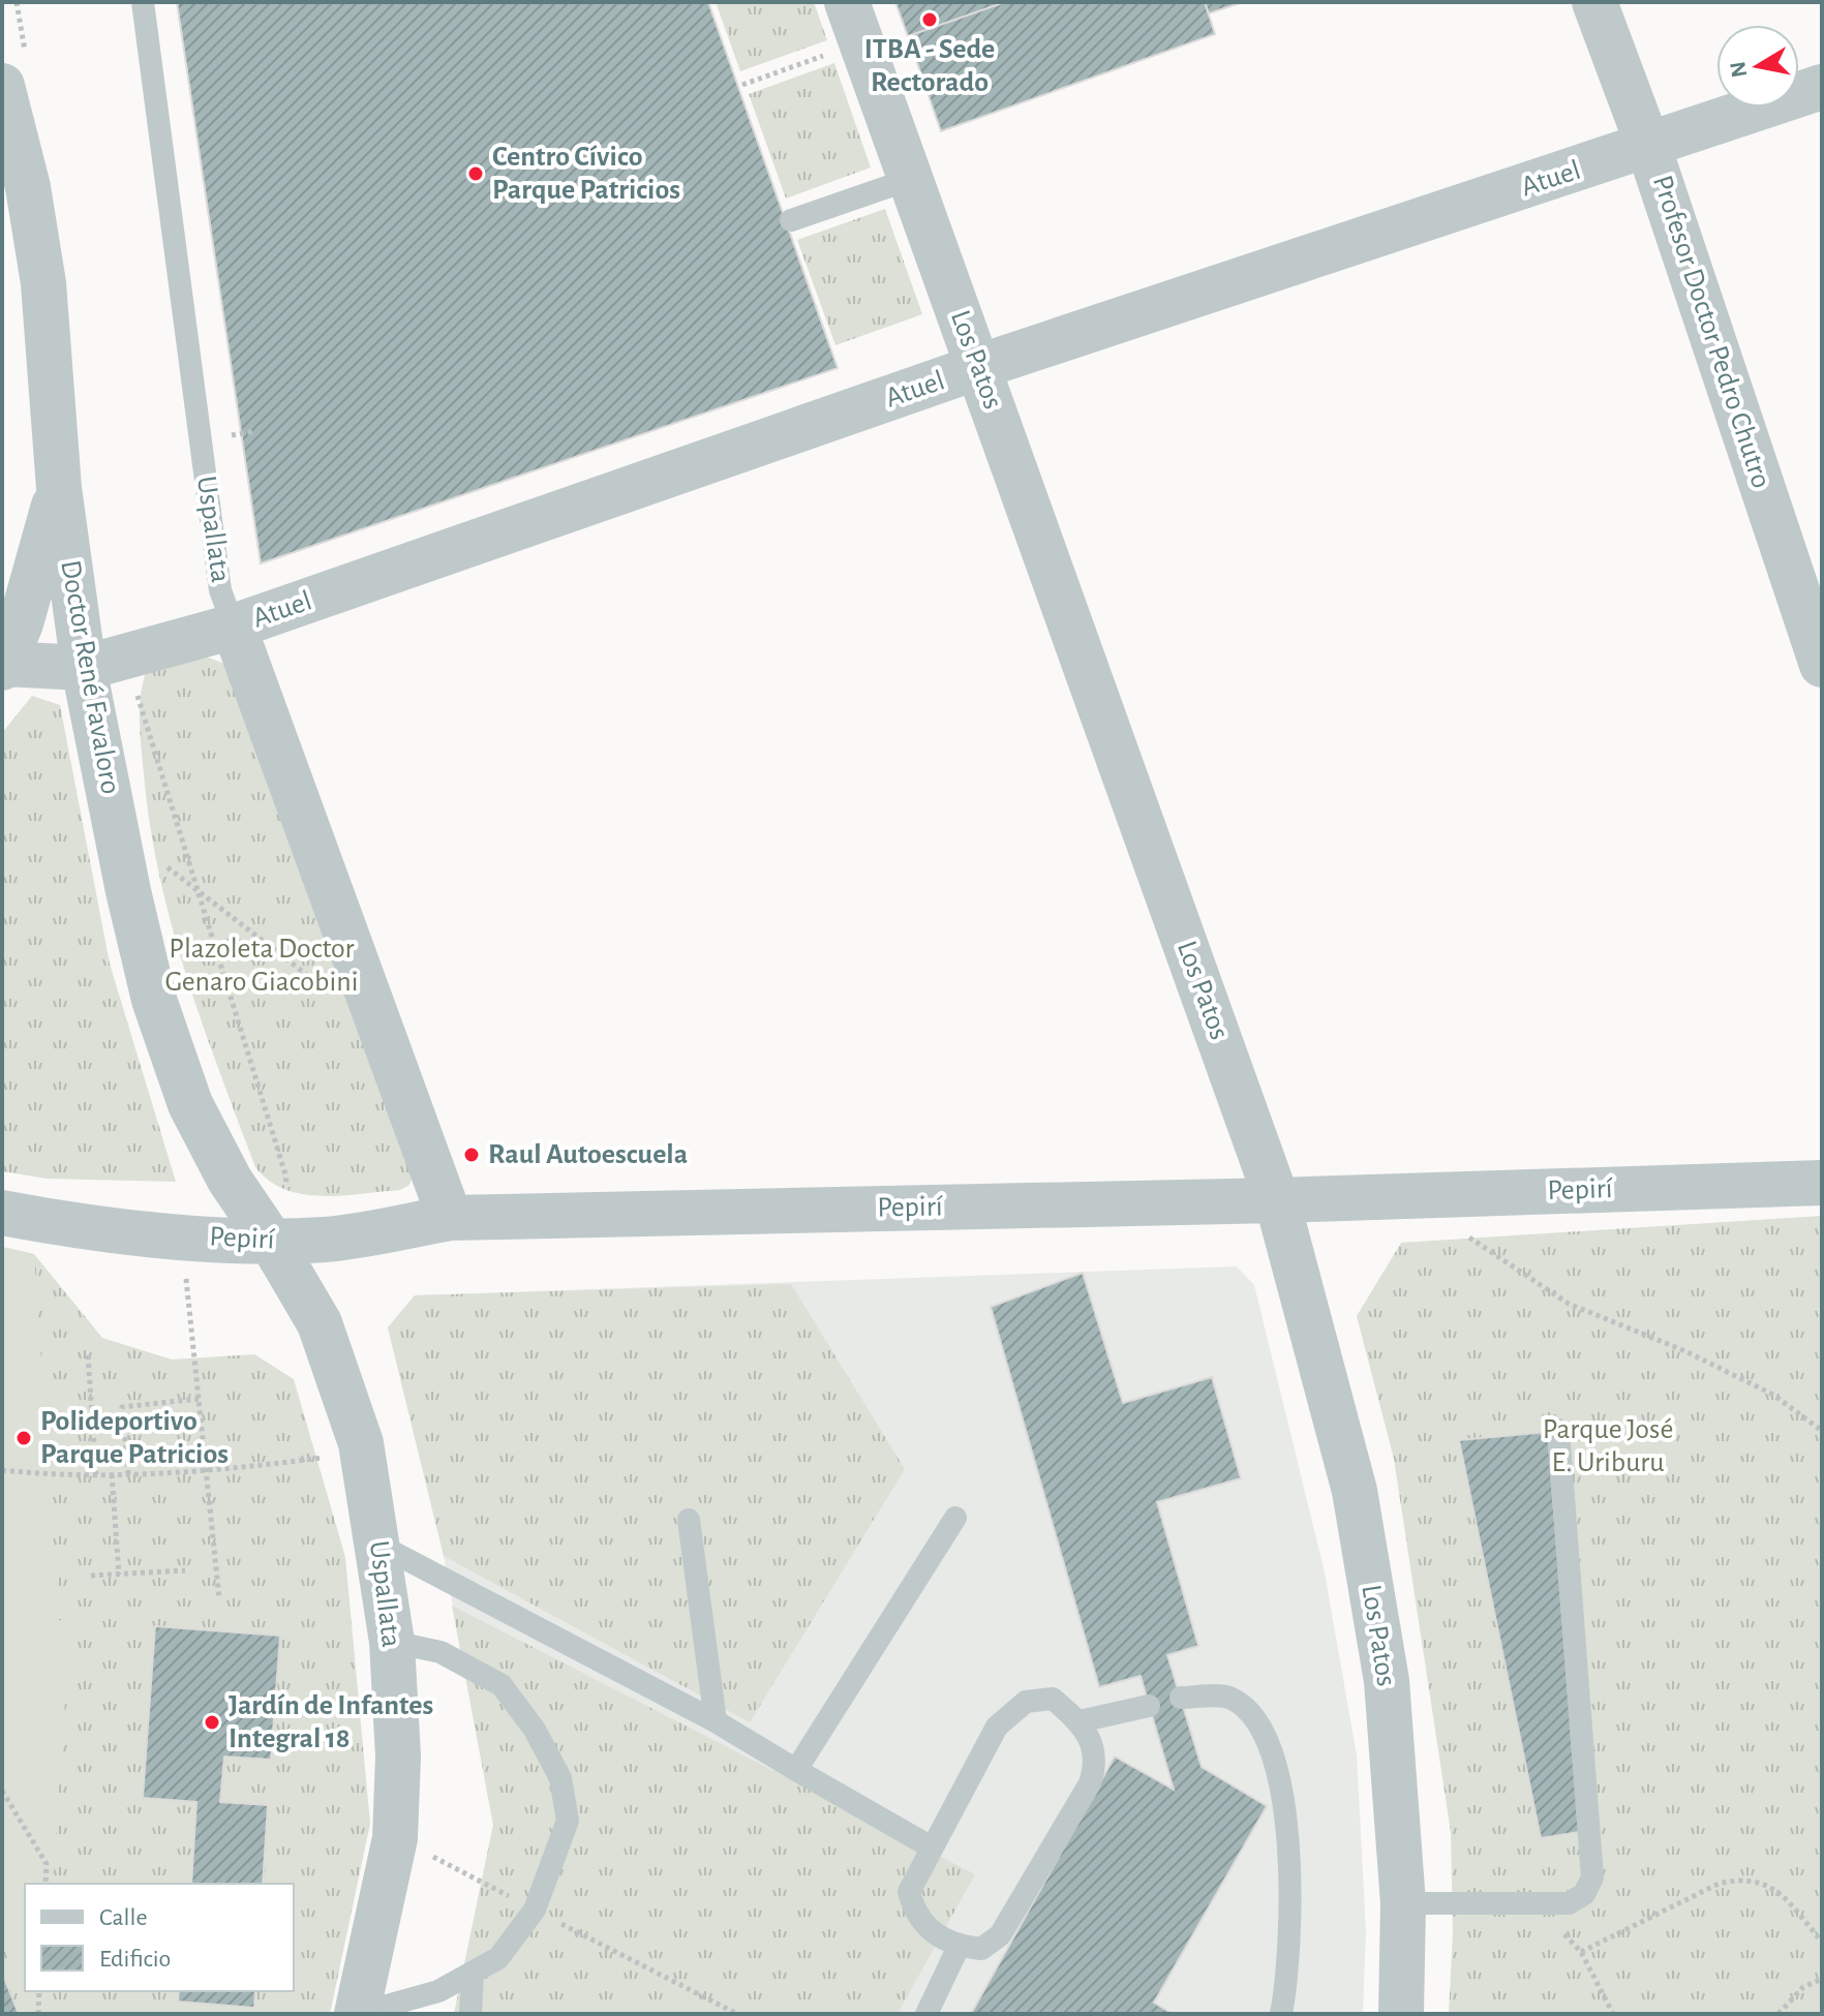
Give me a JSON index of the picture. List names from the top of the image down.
{
  "streets": {
    "street": [
      "Atuel",
      "Profesor Doctor Pedro Chutro",
      "Los Patos",
      "Uspallata",
      "Doctor René Favaloro",
      "Pepirí"
    ]
  },
  "crossings": [
    ["Atuel", "Profesor Doctor Pedro Chutro"],
    ["Atuel", "Los Patos"],
    ["Atuel", "Uspallata"],
    ["Atuel", "Doctor René Favaloro"],
    ["Los Patos", "Pepirí"],
    ["Uspallata", "Doctor René Favaloro"],
    ["Uspallata", "Pepirí"],
    ["Doctor René Favaloro", "Pepirí"]
  ],
  "parks": ["Plazoleta Doctor Genaro Giacobini", "Parque José E. Uriburu"],
  "places": [
    "ITBA - Sede Rectorado",
    "Centro Cívico Parque Patricios",
    "Raul Autoescuela",
    "Polideportivo Parque Patricios",
    "Jardín de Infantes Integral 18"
  ],
  "legend": ["Calle", "Edificio"],
  "north": "left"
}
